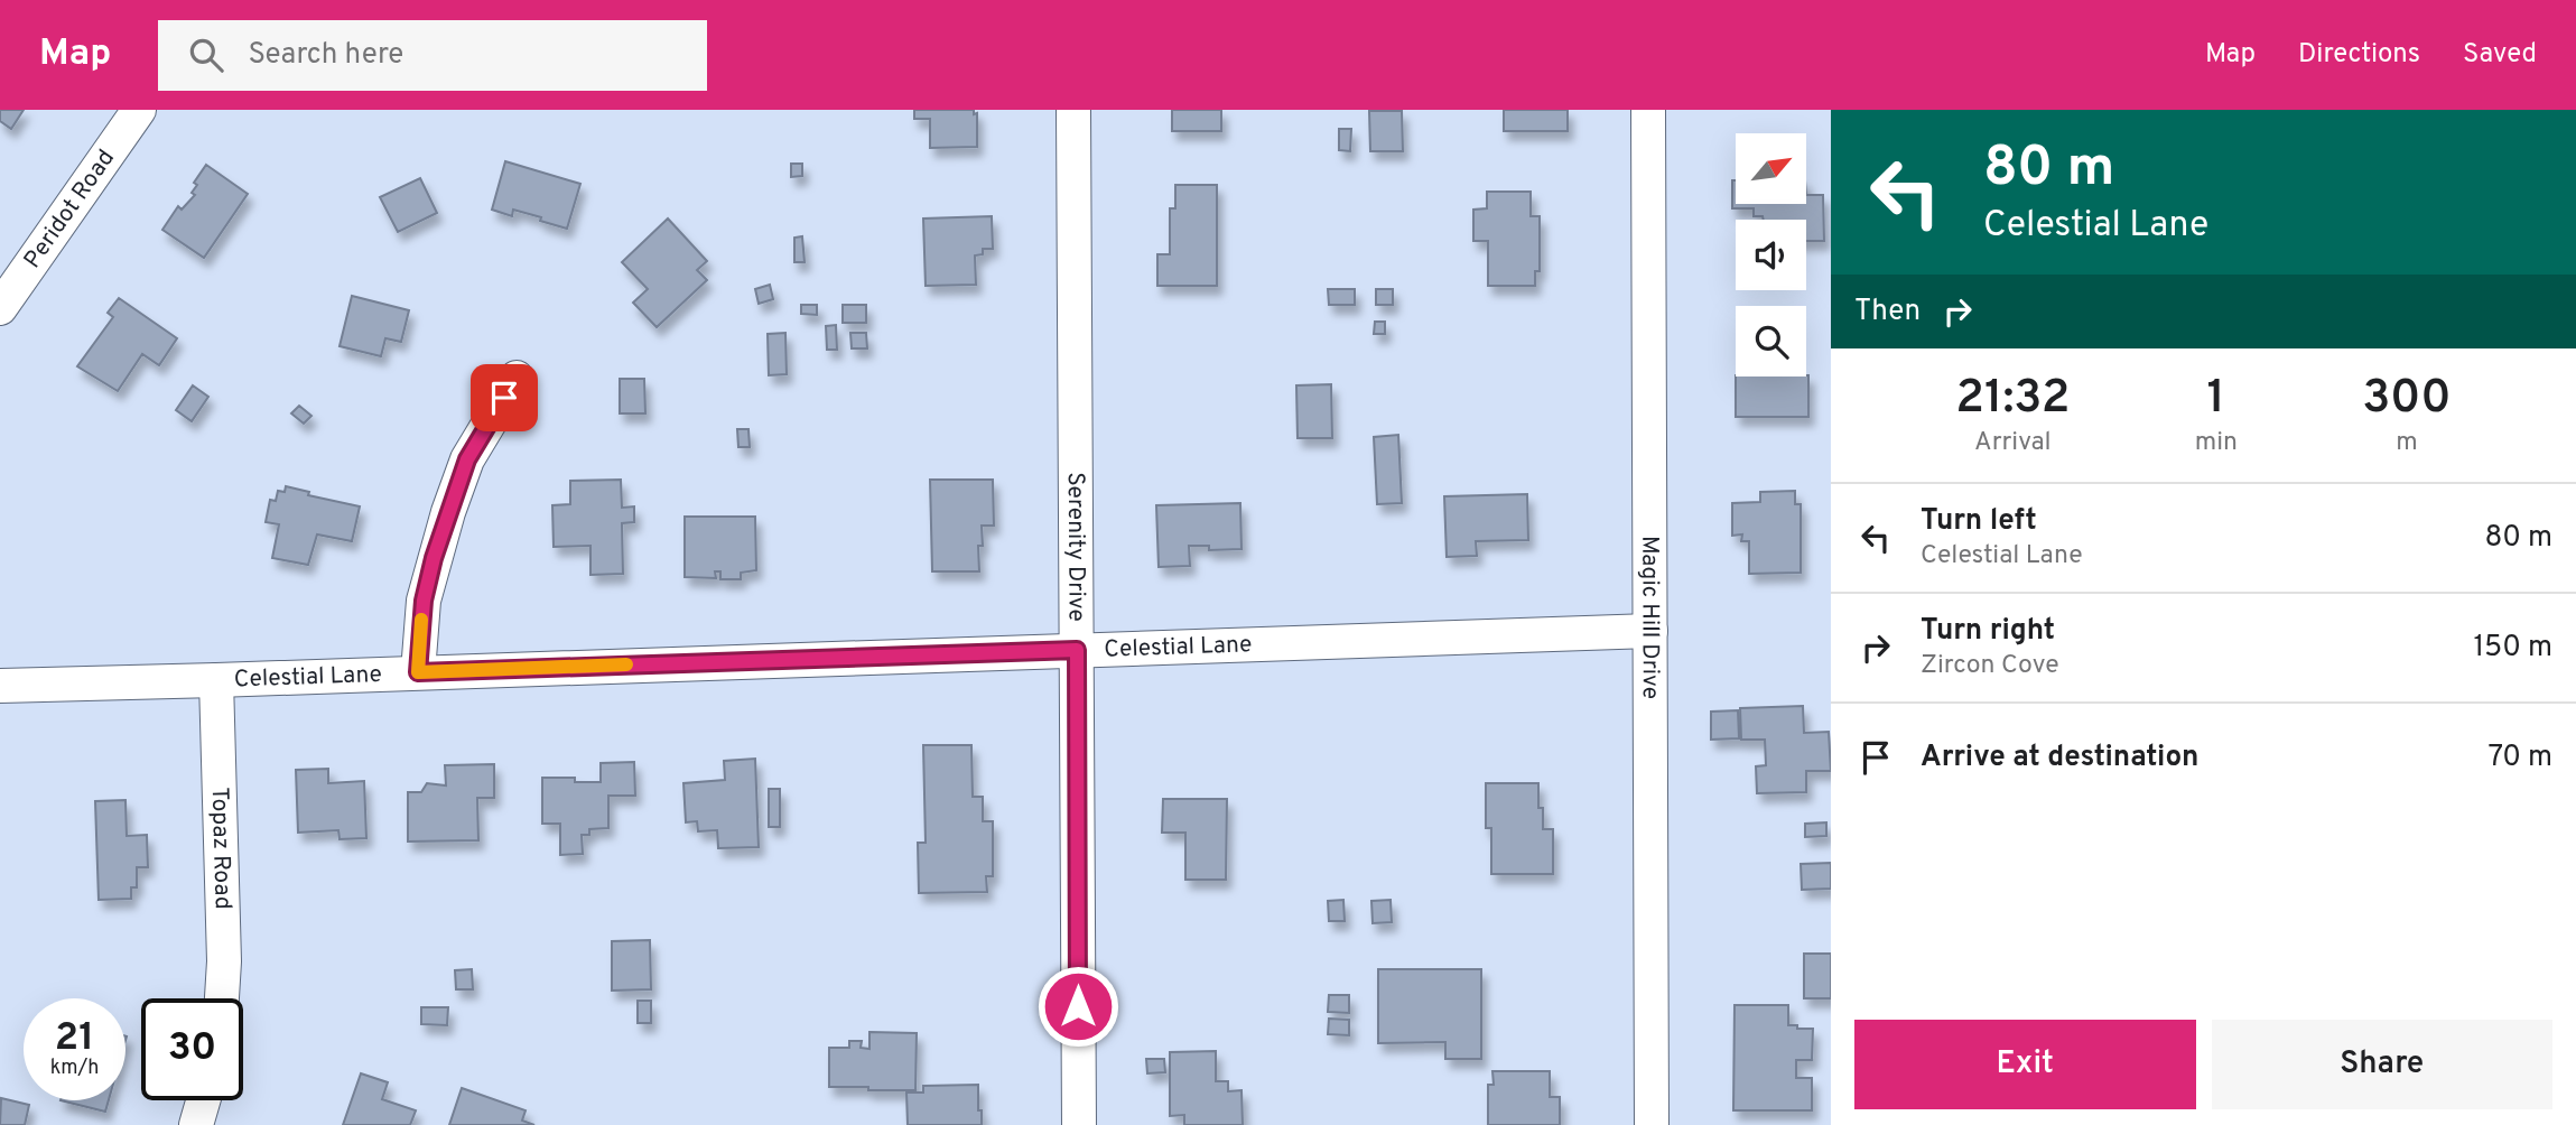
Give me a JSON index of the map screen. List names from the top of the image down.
{
  "streets": {
    "street": [
      "Peridot Road",
      "Serenity Drive",
      "Magic Hill Drive",
      "Celestial Lane",
      "Topaz Road"
    ]
  },
  "crossings": [
    ["Serenity Drive", "Celestial Lane"],
    ["Magic Hill Drive", "Celestial Lane"],
    ["Celestial Lane", "Topaz Road"]
  ],
  "north": "top right",
  "page": {
    "header": "Map",
    "search": "Search here",
    "nav": ["Map", "Directions", "Saved"],
    "turn": ["80 m", "Celestial Lane"],
    "then": "Then",
    "eta": [
      "21:32",
      "Arrival",
      "1",
      "min",
      "300",
      "m"
    ],
    "list": [
      {
        "name": "Turn left",
        "note": "Celestial Lane",
        "value": "80 m"
      },
      {
        "name": "Turn right",
        "note": "Zircon Cove",
        "value": "150 m"
      },
      {
        "name": "Arrive at destination",
        "value": "70 m"
      }
    ],
    "speed": "21 km/h",
    "limit": "30",
    "buttons": ["Exit", "Share"]
  }
}
